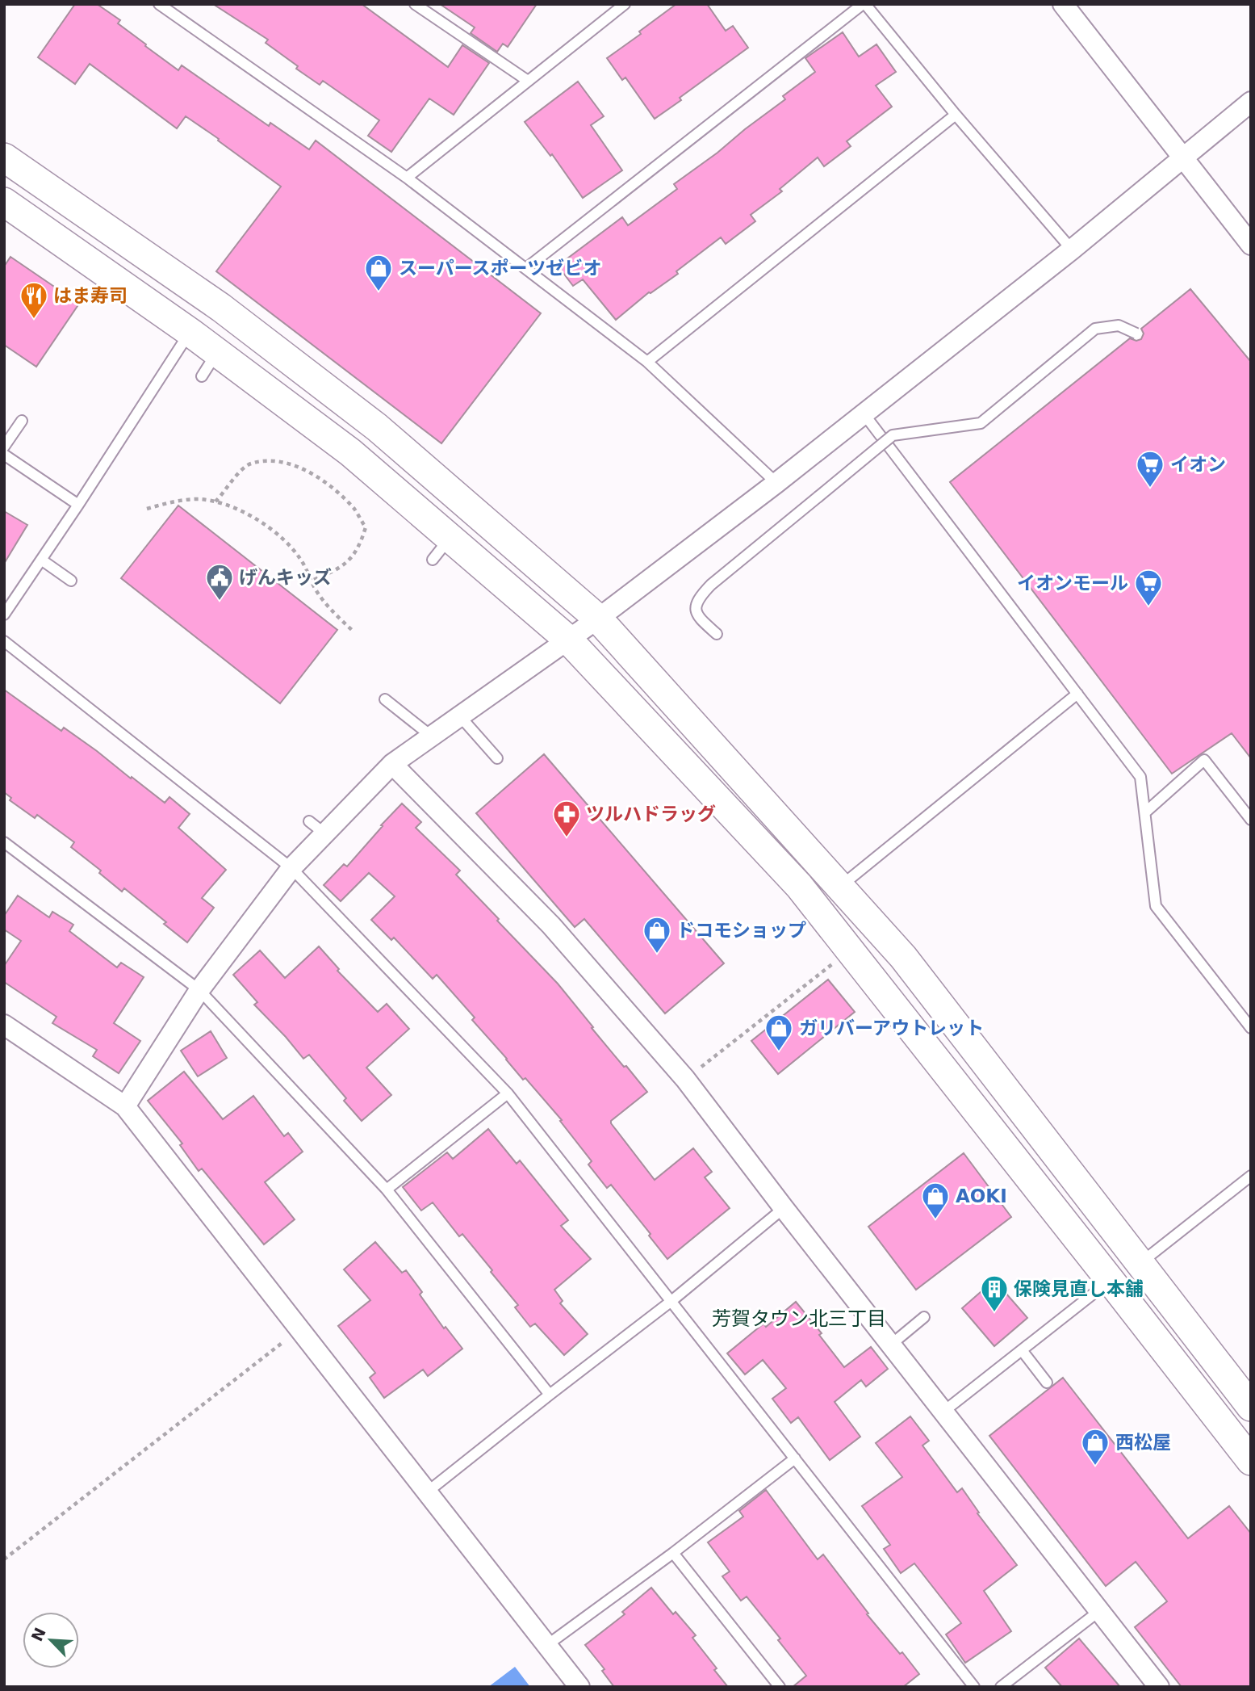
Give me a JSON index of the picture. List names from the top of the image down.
{
  "districts": ["芳賀タウン北三丁目"],
  "places": {
    "shop": [
      "スーパースポーツゼビオ",
      "ドコモショップ",
      "ガリバーアウトレット",
      "AOKI",
      "西松屋"
    ],
    "restaurant": ["はま寿司"],
    "supermarket": ["イオン", "イオンモール"],
    "public building": ["げんキッズ"],
    "pharmacy": ["ツルハドラッグ"],
    "building": ["保険見直し本舗"]
  },
  "north": "top left"
}
